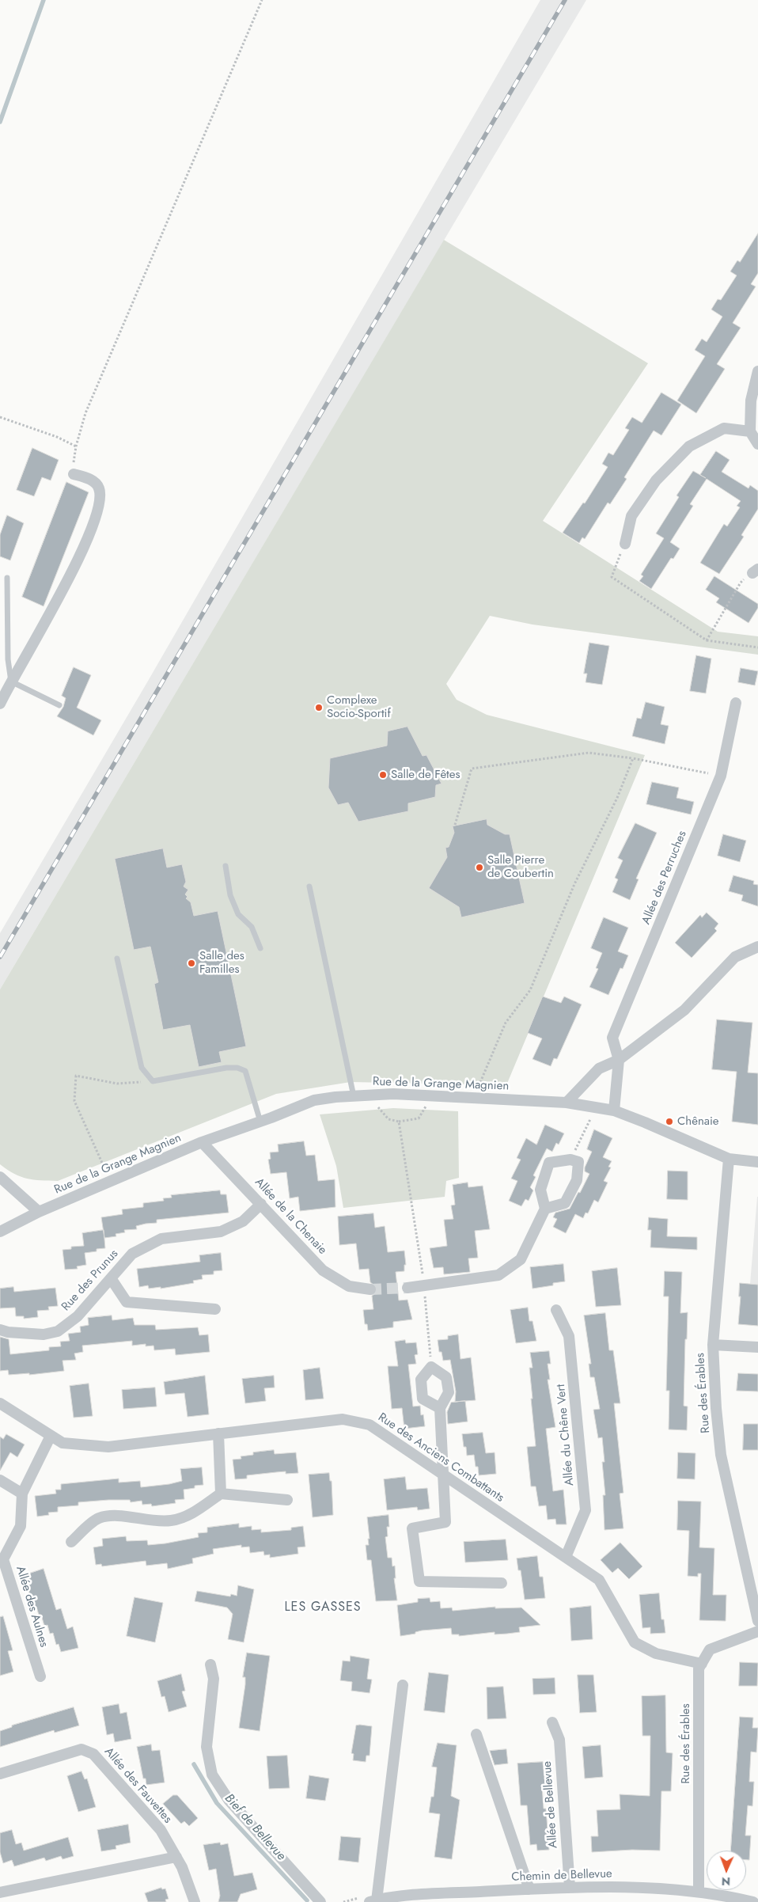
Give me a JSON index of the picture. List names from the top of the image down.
{
  "streets": {
    "street": [
      "Allée des Perruches",
      "Rue de la Grange Magnien",
      "Allée de la Chenaie",
      "Rue des Prunus",
      "Rue des Érables",
      "Allée du Chêne Vert",
      "Rue des Anciens Combattants",
      "Allée des Aulnes",
      "Allée des Fauvettes",
      "Allée de Bellevue",
      "Chemin de Bellevue"
    ]
  },
  "crossings": [
    ["Rue de la Grange Magnien", "Allée de la Chenaie"],
    ["Rue de la Grange Magnien", "Rue des Érables"],
    ["Allée de la Chenaie", "Rue des Prunus"],
    ["Rue des Érables", "Rue des Anciens Combattants"],
    ["Rue des Érables", "Chemin de Bellevue"],
    ["Allée du Chêne Vert", "Rue des Anciens Combattants"],
    ["Rue des Anciens Combattants", "Allée des Aulnes"],
    ["Allée de Bellevue", "Chemin de Bellevue"]
  ],
  "districts": ["LES GASSES"],
  "water": ["Bief de Bellevue"],
  "places": [
    "Complexe Socio-Sportif",
    "Salle de Fêtes",
    "Salle Pierre de Coubertin",
    "Salle des Familles",
    "Chênaie"
  ],
  "north": "bottom"
}
